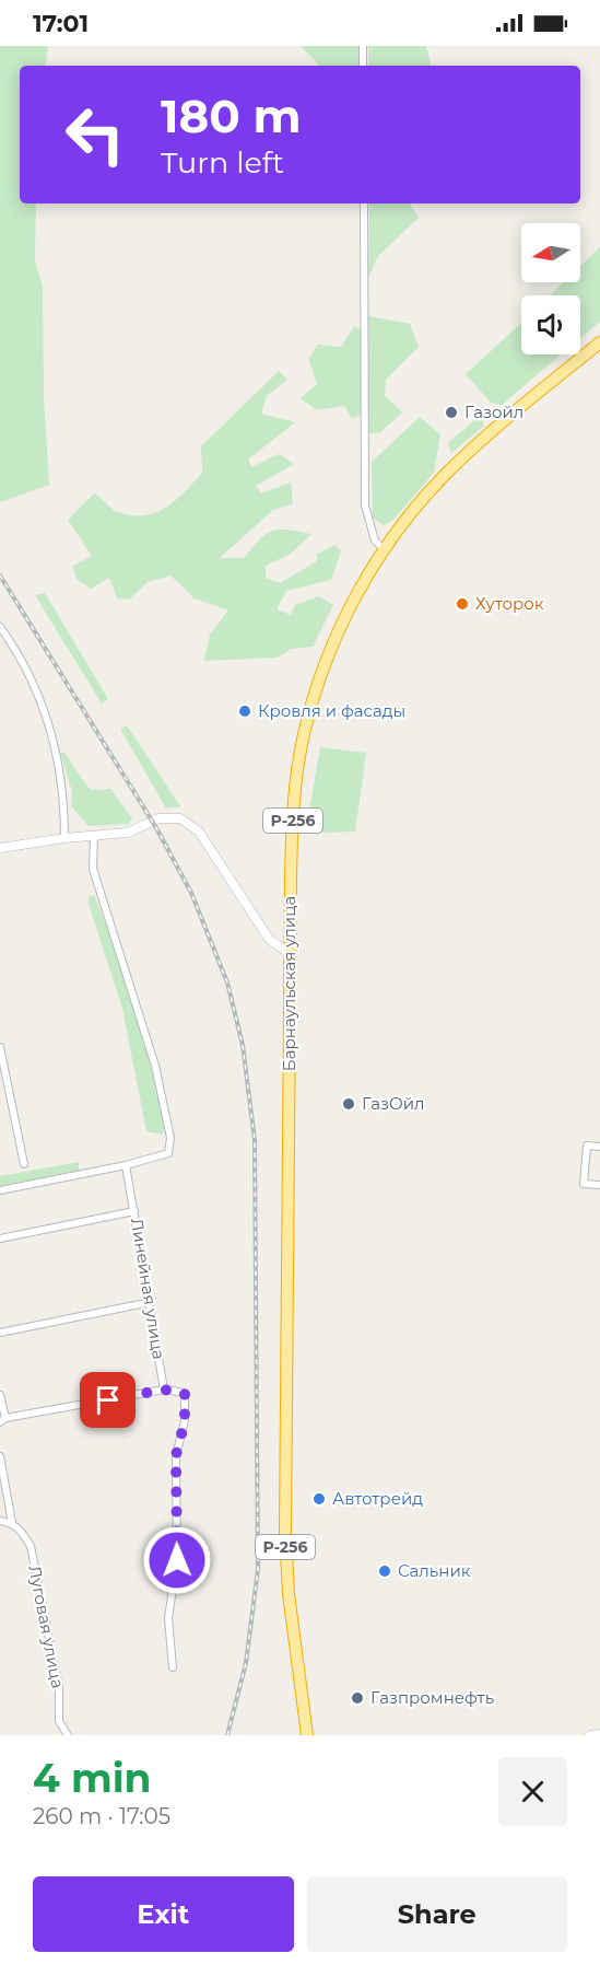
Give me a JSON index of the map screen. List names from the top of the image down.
{
  "streets": {
    "highway": ["Р-256", "Барнаульская улица"],
    "street": ["Линейная улица", "Луговая улица"]
  },
  "places": [
    "Газойл",
    "Хуторок",
    "Кровля и фасады",
    "ГазОйл",
    "Автотрейд",
    "Сальник",
    "Газпромнефть"
  ],
  "north": "left",
  "page": {
    "status": "17:01",
    "turn": ["180 m", "Turn left"],
    "heading": ["4 min", "260 m · 17:05"],
    "buttons": ["Exit", "Share"]
  }
}
